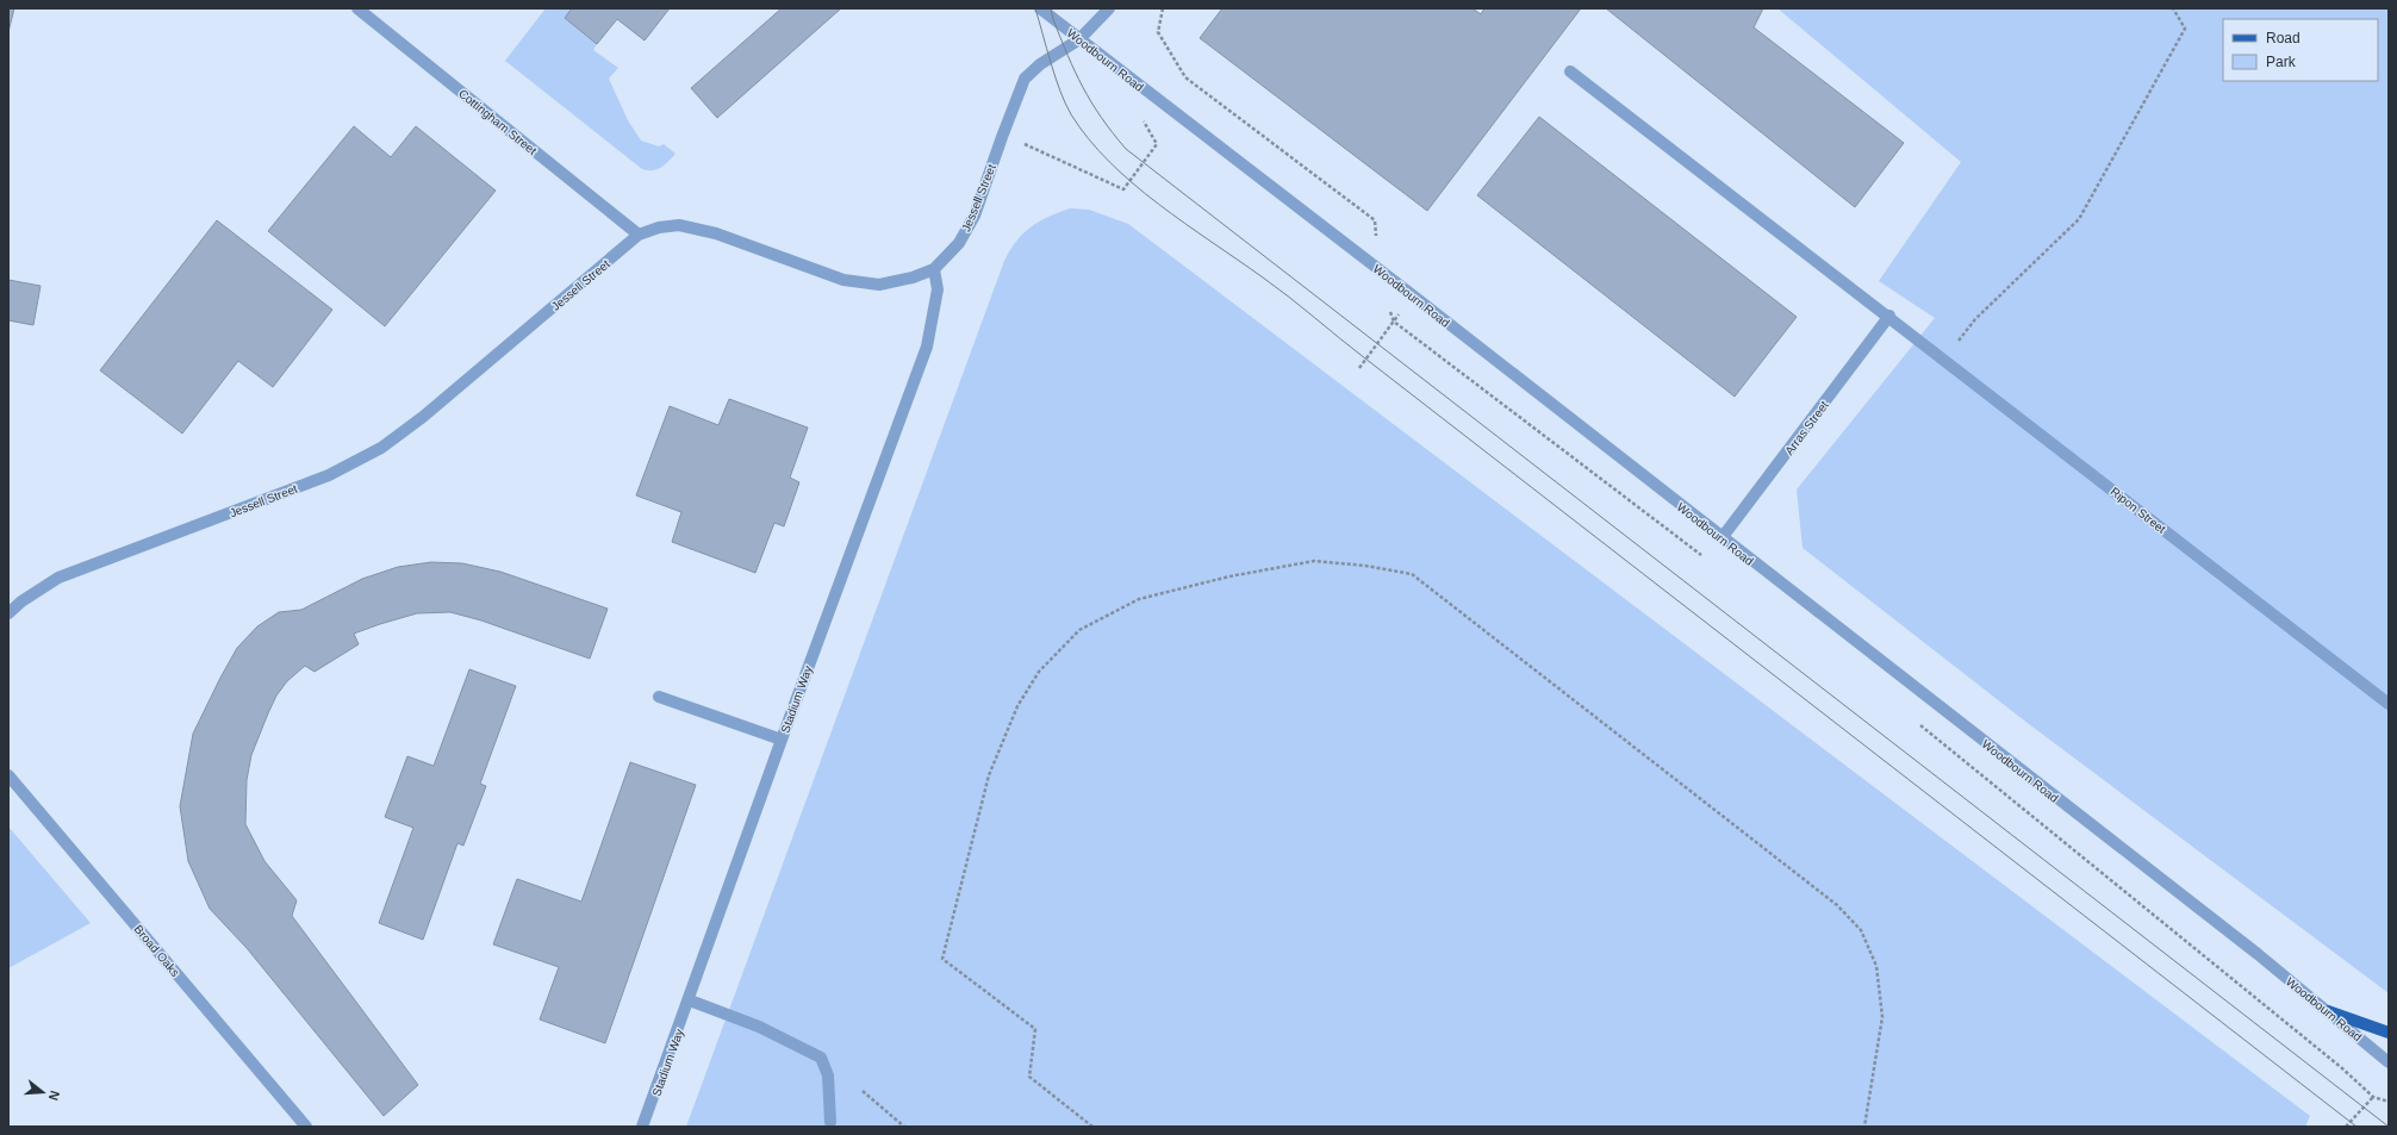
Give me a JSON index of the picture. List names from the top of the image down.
{
  "streets": {
    "street": [
      "Woodbourn Road",
      "Cottingham Street",
      "Jessell Street",
      "Arras Street",
      "Ripon Street",
      "Stadium Way",
      "Broad Oaks"
    ]
  },
  "crossings": [
    ["Woodbourn Road", "Jessell Street"],
    ["Woodbourn Road", "Arras Street"],
    ["Cottingham Street", "Jessell Street"],
    ["Jessell Street", "Stadium Way"],
    ["Arras Street", "Ripon Street"]
  ],
  "legend": ["Road", "Park"],
  "north": "right"
}
